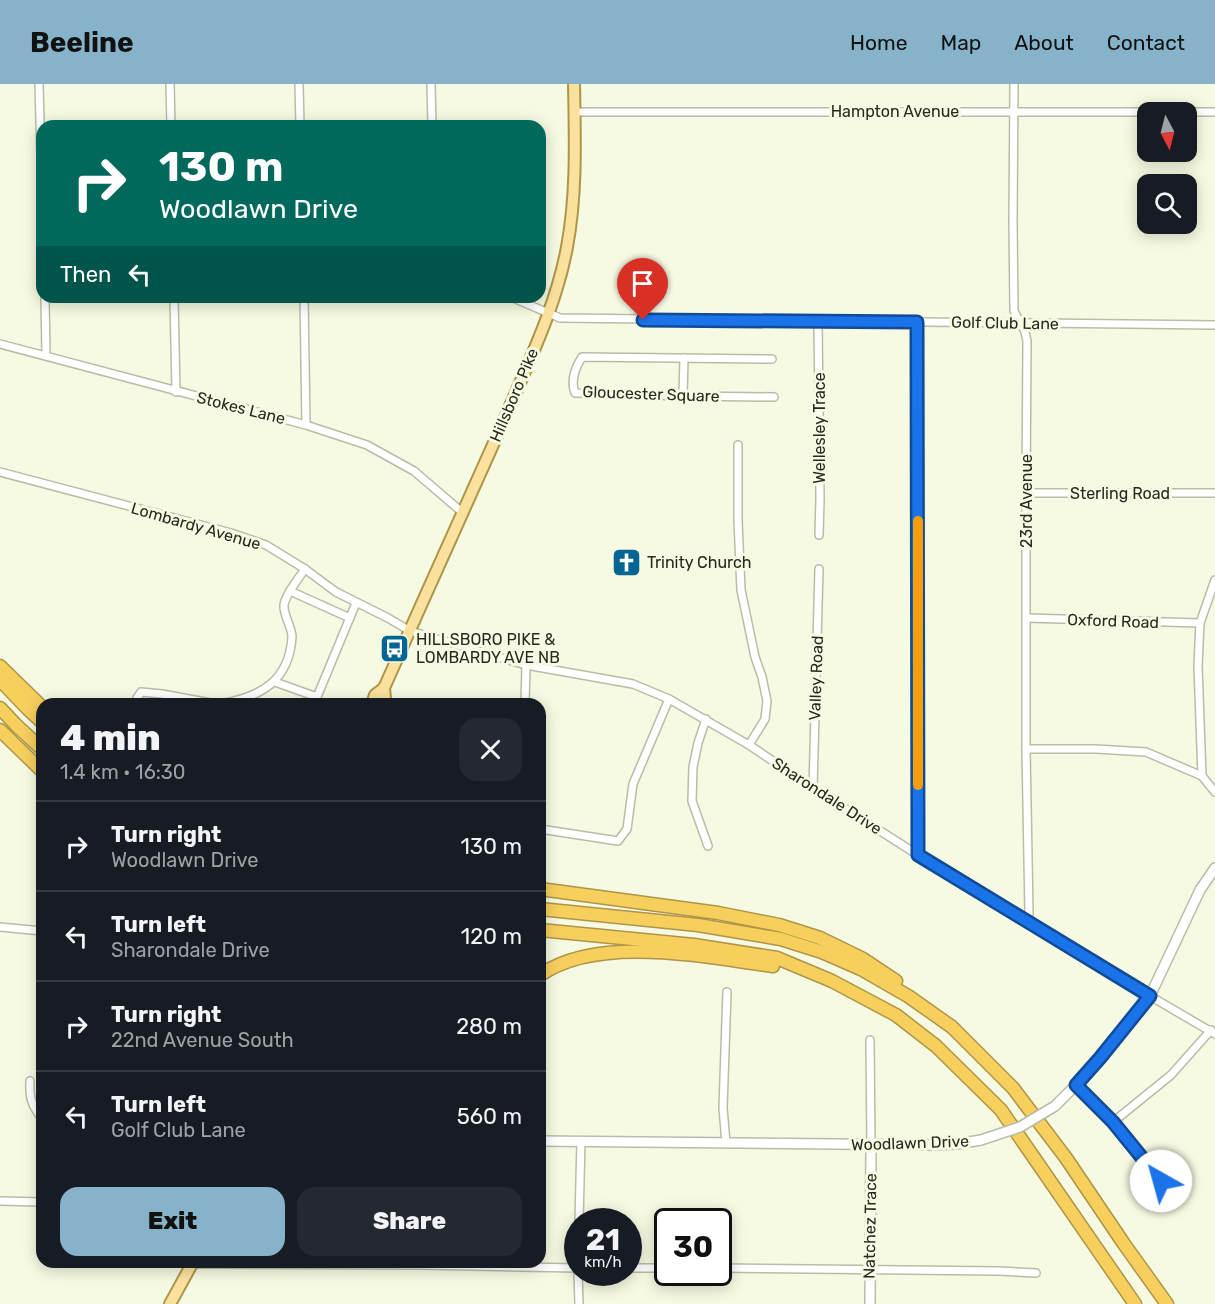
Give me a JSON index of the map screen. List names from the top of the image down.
{
  "streets": {
    "main road": ["Hillsboro Pike", "Woodlawn Drive", "Natchez Trace"],
    "street": [
      "Hampton Avenue",
      "Golf Club Lane",
      "Gloucester Square",
      "Stokes Lane",
      "Wellesley Trace",
      "Sterling Road",
      "23rd Avenue",
      "Lombardy Avenue",
      "Oxford Road",
      "Valley Road",
      "Sharondale Drive"
    ]
  },
  "crossings": [
    ["Hampton Avenue", "Hillsboro Pike"],
    ["Hampton Avenue", "23rd Avenue"],
    ["Golf Club Lane", "Hillsboro Pike"],
    ["Golf Club Lane", "Wellesley Trace"],
    ["Golf Club Lane", "23rd Avenue"],
    ["Hillsboro Pike", "Stokes Lane"],
    ["Hillsboro Pike", "Lombardy Avenue"],
    ["Hillsboro Pike", "Sharondale Drive"],
    ["Sterling Road", "23rd Avenue"],
    ["23rd Avenue", "Oxford Road"],
    ["23rd Avenue", "Sharondale Drive"],
    ["Lombardy Avenue", "Sharondale Drive"],
    ["Valley Road", "Sharondale Drive"],
    ["Sharondale Drive", "Woodlawn Drive"],
    ["Woodlawn Drive", "Natchez Trace"]
  ],
  "places": {
    "church": ["Trinity Church"],
    "bus stop": ["HILLSBORO PIKE & LOMBARDY AVE NB"]
  },
  "north": "bottom",
  "page": {
    "header": "Beeline",
    "nav": [
      "Home",
      "Map",
      "About",
      "Contact"
    ],
    "turn": ["130 m", "Woodlawn Drive"],
    "then": "Then",
    "heading": ["4 min", "1.4 km · 16:30"],
    "list": [
      {
        "name": "Turn right",
        "note": "Woodlawn Drive",
        "value": "130 m"
      },
      {
        "name": "Turn left",
        "note": "Sharondale Drive",
        "value": "120 m"
      },
      {
        "name": "Turn right",
        "note": "22nd Avenue South",
        "value": "280 m"
      },
      {
        "name": "Turn left",
        "note": "Golf Club Lane",
        "value": "560 m"
      }
    ],
    "buttons": ["Exit", "Share"],
    "speed": "21 km/h",
    "limit": "30"
  }
}
